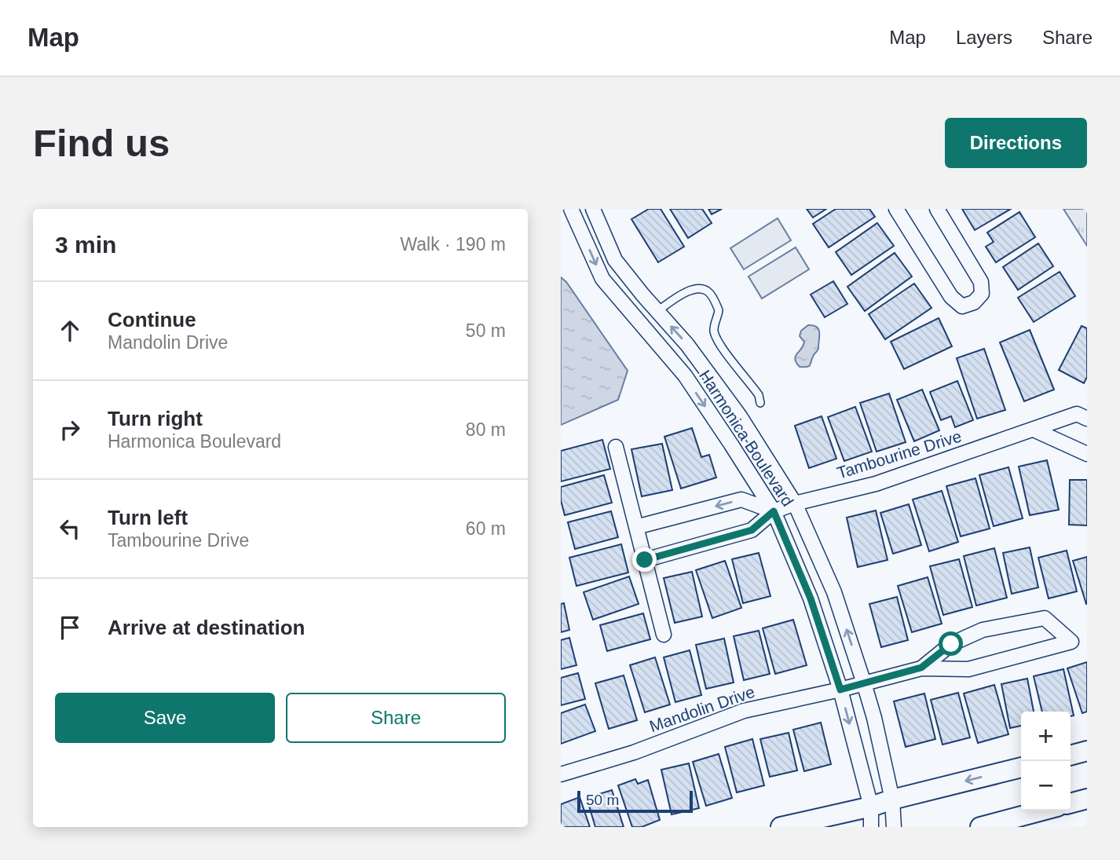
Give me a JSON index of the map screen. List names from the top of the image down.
{
  "streets": {
    "street": ["Harmonica Boulevard", "Tambourine Drive", "Mandolin Drive"]
  },
  "crossings": [
    ["Harmonica Boulevard", "Tambourine Drive"],
    ["Harmonica Boulevard", "Mandolin Drive"]
  ],
  "scale_bar": "50 m",
  "page": {
    "header": "Map",
    "nav": ["Map", "Layers", "Share"],
    "buttons": [
      "Directions",
      ["Save", "Share"]
    ],
    "title": "Find us",
    "heading": ["3 min", "Walk · 190 m"],
    "list": [
      ["Continue", "Mandolin Drive", "50 m"],
      ["Turn right", "Harmonica Boulevard", "80 m"],
      ["Turn left", "Tambourine Drive", "60 m"],
      "Arrive at destination"
    ],
    "map_buttons": ["+", "−"],
    "scale": "50 m"
  }
}
